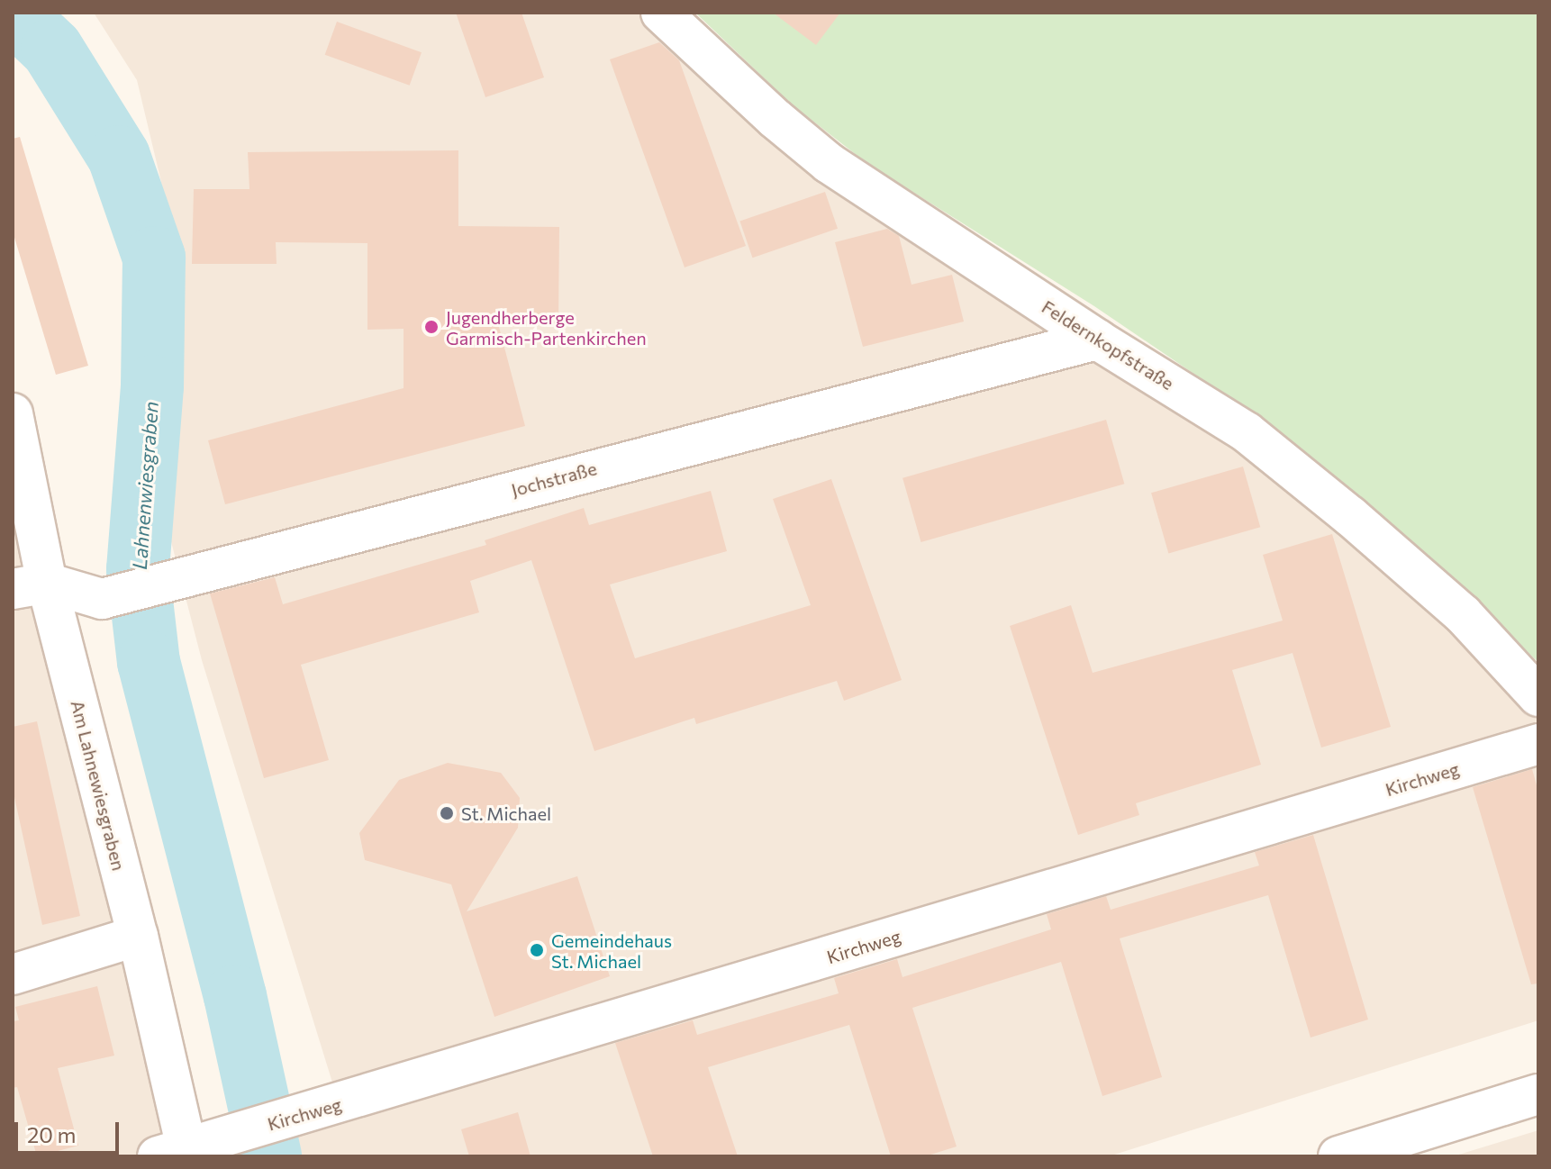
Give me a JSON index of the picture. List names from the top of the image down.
{
  "streets": {
    "street": [
      "Feldernkopfstraße",
      "Jochstraße",
      "Kirchweg",
      "Am Lahnewiesgraben"
    ]
  },
  "crossings": [
    ["Feldernkopfstraße", "Jochstraße"],
    ["Jochstraße", "Am Lahnewiesgraben"],
    ["Kirchweg", "Am Lahnewiesgraben"]
  ],
  "water": ["Lahnenwiesgraben"],
  "places": ["Jugendherberge Garmisch-Partenkirchen", "St. Michael", "Gemeindehaus St. Michael"],
  "scale_bar": "20 m"
}
